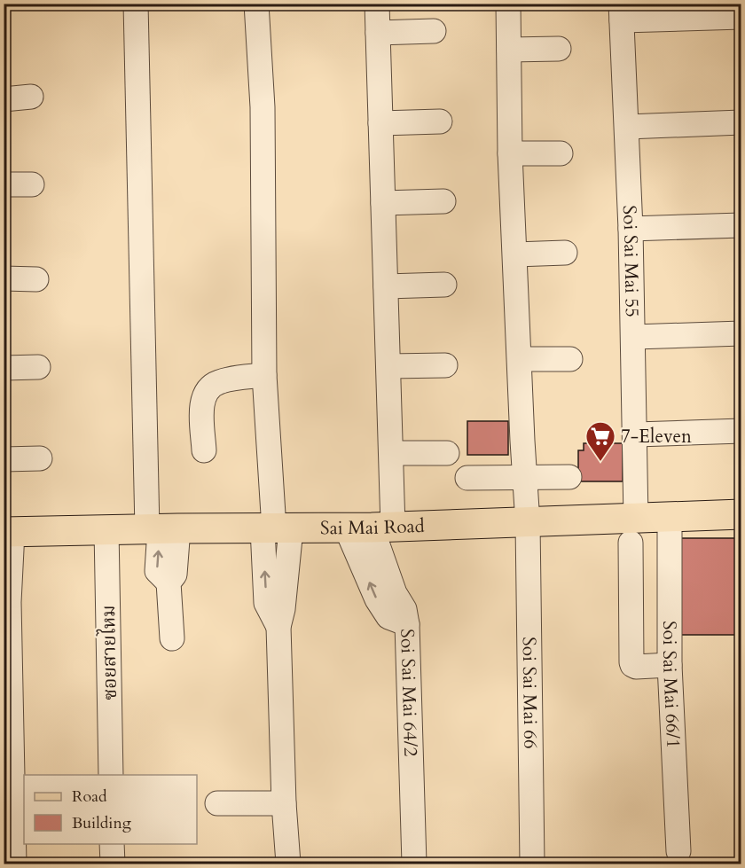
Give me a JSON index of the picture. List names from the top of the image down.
{
  "streets": {
    "main road": ["Sai Mai Road"],
    "street": [
      "Soi Sai Mai 55",
      "ซอยสายไหม",
      "Soi Sai Mai 66/1",
      "Soi Sai Mai 64/2",
      "Soi Sai Mai 66"
    ]
  },
  "crossings": [
    ["Soi Sai Mai 55", "Sai Mai Road"],
    ["Soi Sai Mai 55", "Soi Sai Mai 66/1"],
    ["Sai Mai Road", "ซอยสายไหม"],
    ["Sai Mai Road", "Soi Sai Mai 66/1"],
    ["Sai Mai Road", "Soi Sai Mai 64/2"],
    ["Sai Mai Road", "Soi Sai Mai 66"]
  ],
  "places": {
    "supermarket": ["7-Eleven"]
  },
  "legend": ["Road", "Building"]
}
